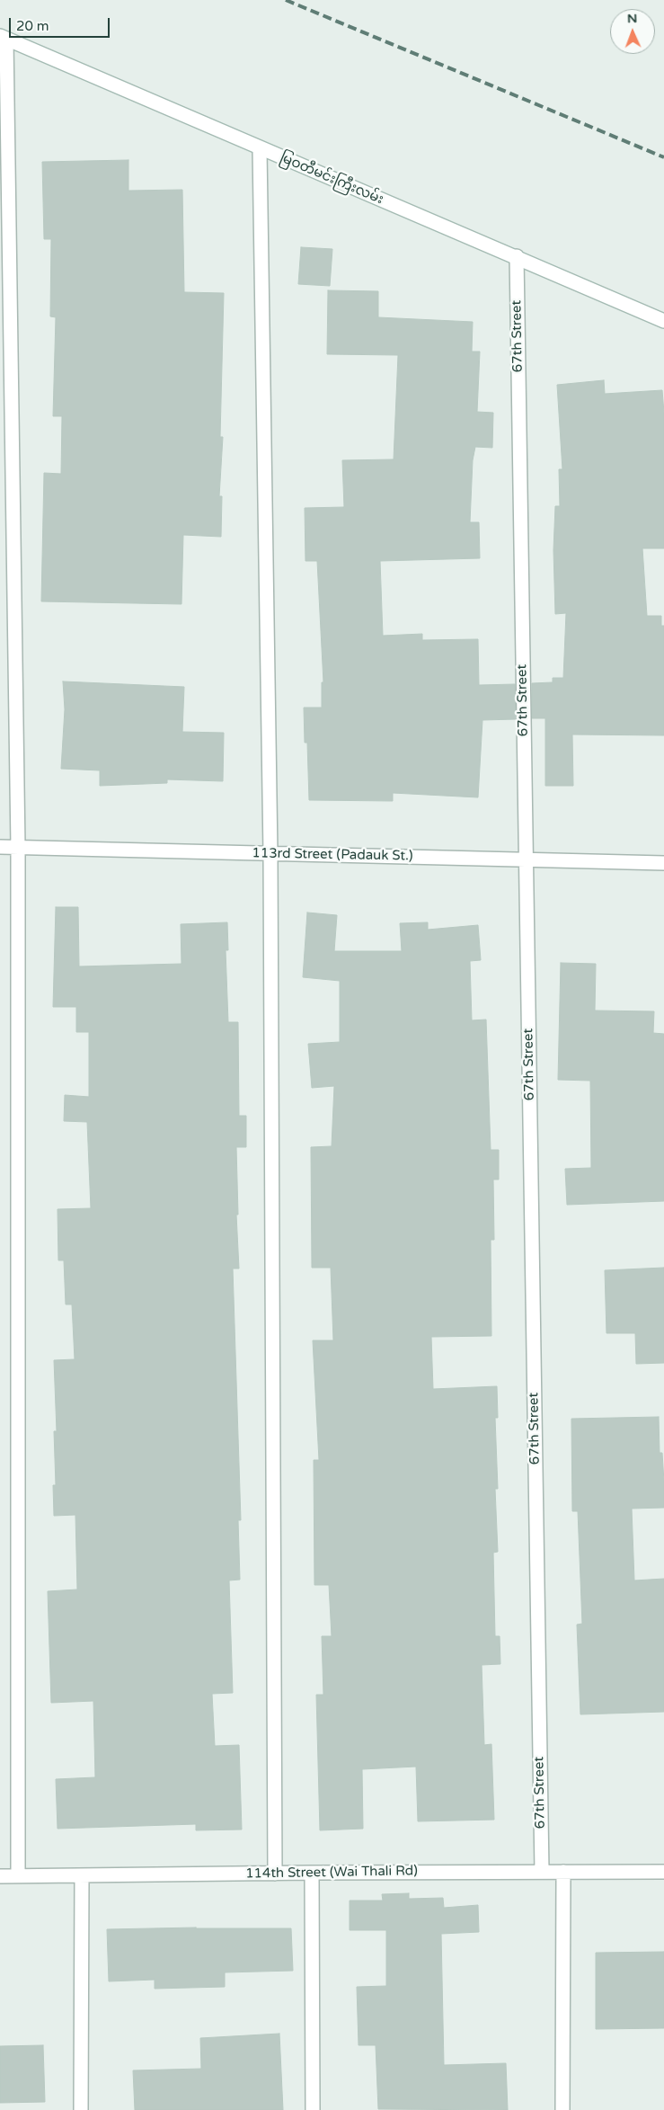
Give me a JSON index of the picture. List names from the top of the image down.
{
  "streets": {
    "street": [
      "မြဝတီမင်းကြီးလမ်း",
      "67th Street",
      "113rd Street (Padauk St.)",
      "114th Street (Wai Thali Rd)"
    ]
  },
  "crossings": [
    ["မြဝတီမင်းကြီးလမ်း", "67th Street"],
    ["67th Street", "113rd Street (Padauk St.)"],
    ["67th Street", "114th Street (Wai Thali Rd)"]
  ],
  "scale_bar": "20 m",
  "north": "top"
}
